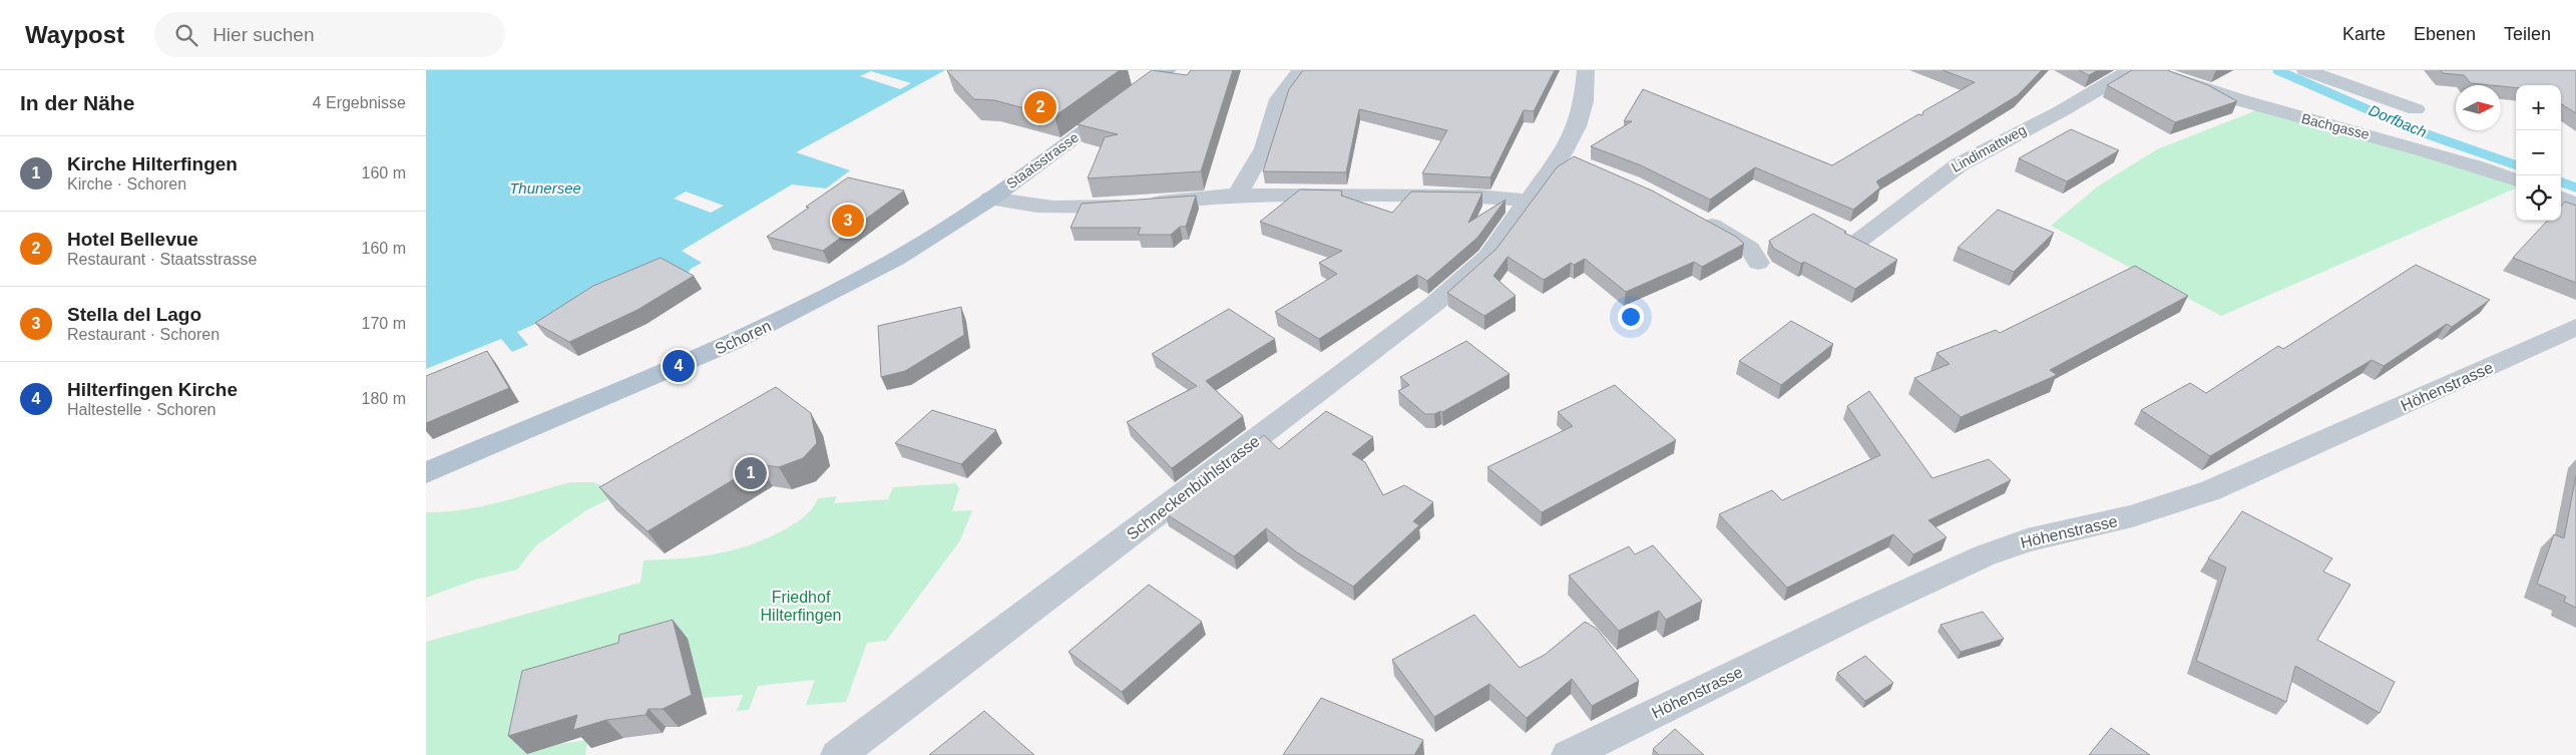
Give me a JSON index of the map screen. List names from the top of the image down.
{
  "streets": {
    "main road": ["Staatsstrasse", "Schoren"],
    "street": [
      "Bachgasse",
      "Lindimattweg",
      "Höhenstrasse",
      "Schneckenbühlstrasse"
    ]
  },
  "crossings": [
    ["Staatsstrasse", "Schoren"]
  ],
  "water": ["Dorfbach", "Thunersee"],
  "parks": ["Friedhof Hilterfingen"],
  "north": "right",
  "page": {
    "header": "Waypost",
    "search": "Hier suchen",
    "nav": ["Karte", "Ebenen", "Teilen"],
    "heading": ["In der Nähe", "4 Ergebnisse"],
    "map_buttons": ["+", "−"],
    "pins": [
      "2",
      "3",
      "4",
      "1"
    ],
    "list": [
      {
        "mark": "1",
        "name": "Kirche Hilterfingen",
        "note": "Kirche · Schoren",
        "value": "160 m"
      },
      {
        "mark": "2",
        "name": "Hotel Bellevue",
        "note": "Restaurant · Staatsstrasse",
        "value": "160 m"
      },
      {
        "mark": "3",
        "name": "Stella del Lago",
        "note": "Restaurant · Schoren",
        "value": "170 m"
      },
      {
        "mark": "4",
        "name": "Hilterfingen Kirche",
        "note": "Haltestelle · Schoren",
        "value": "180 m"
      }
    ]
  }
}
